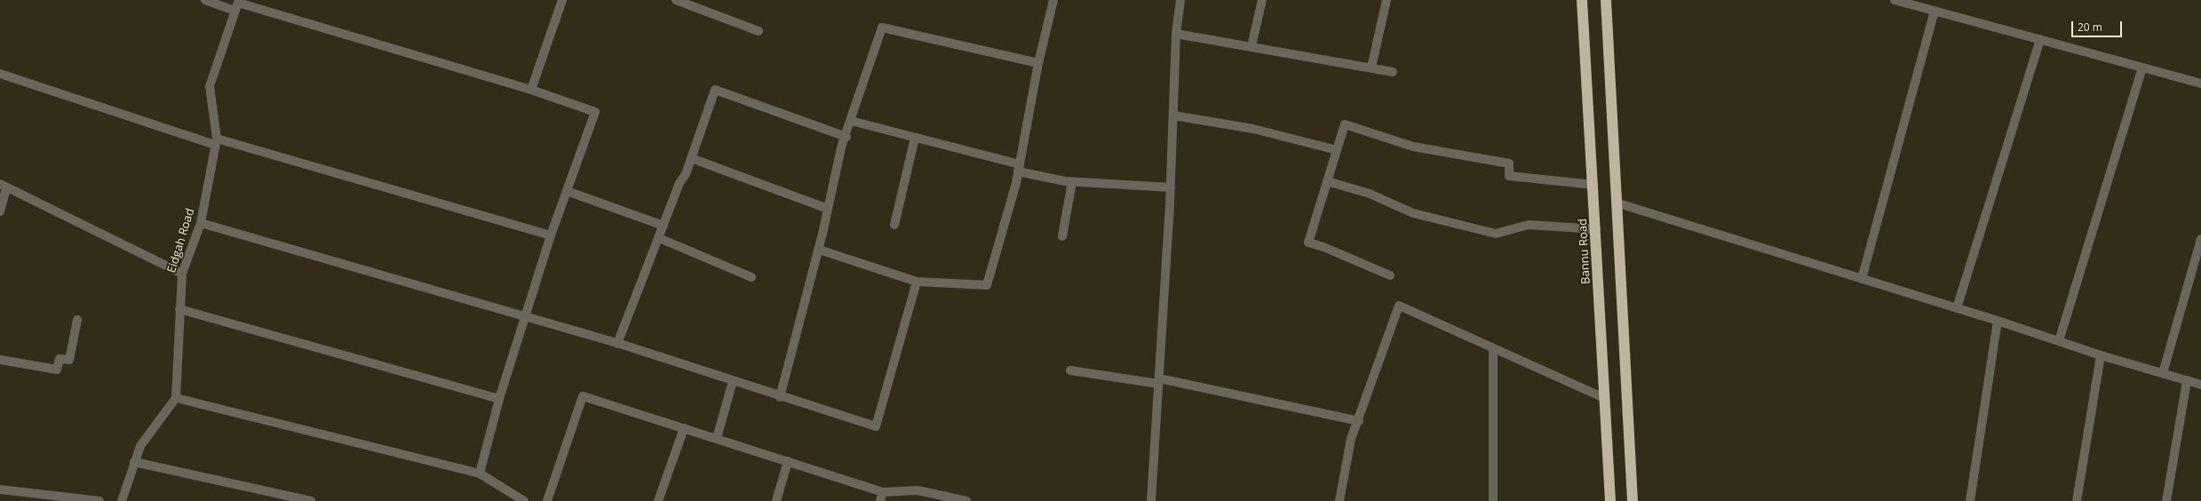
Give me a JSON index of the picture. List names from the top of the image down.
{
  "streets": {
    "highway": ["Bannu Road"],
    "street": ["Eidgah Road"]
  },
  "scale_bar": "20 m"
}
